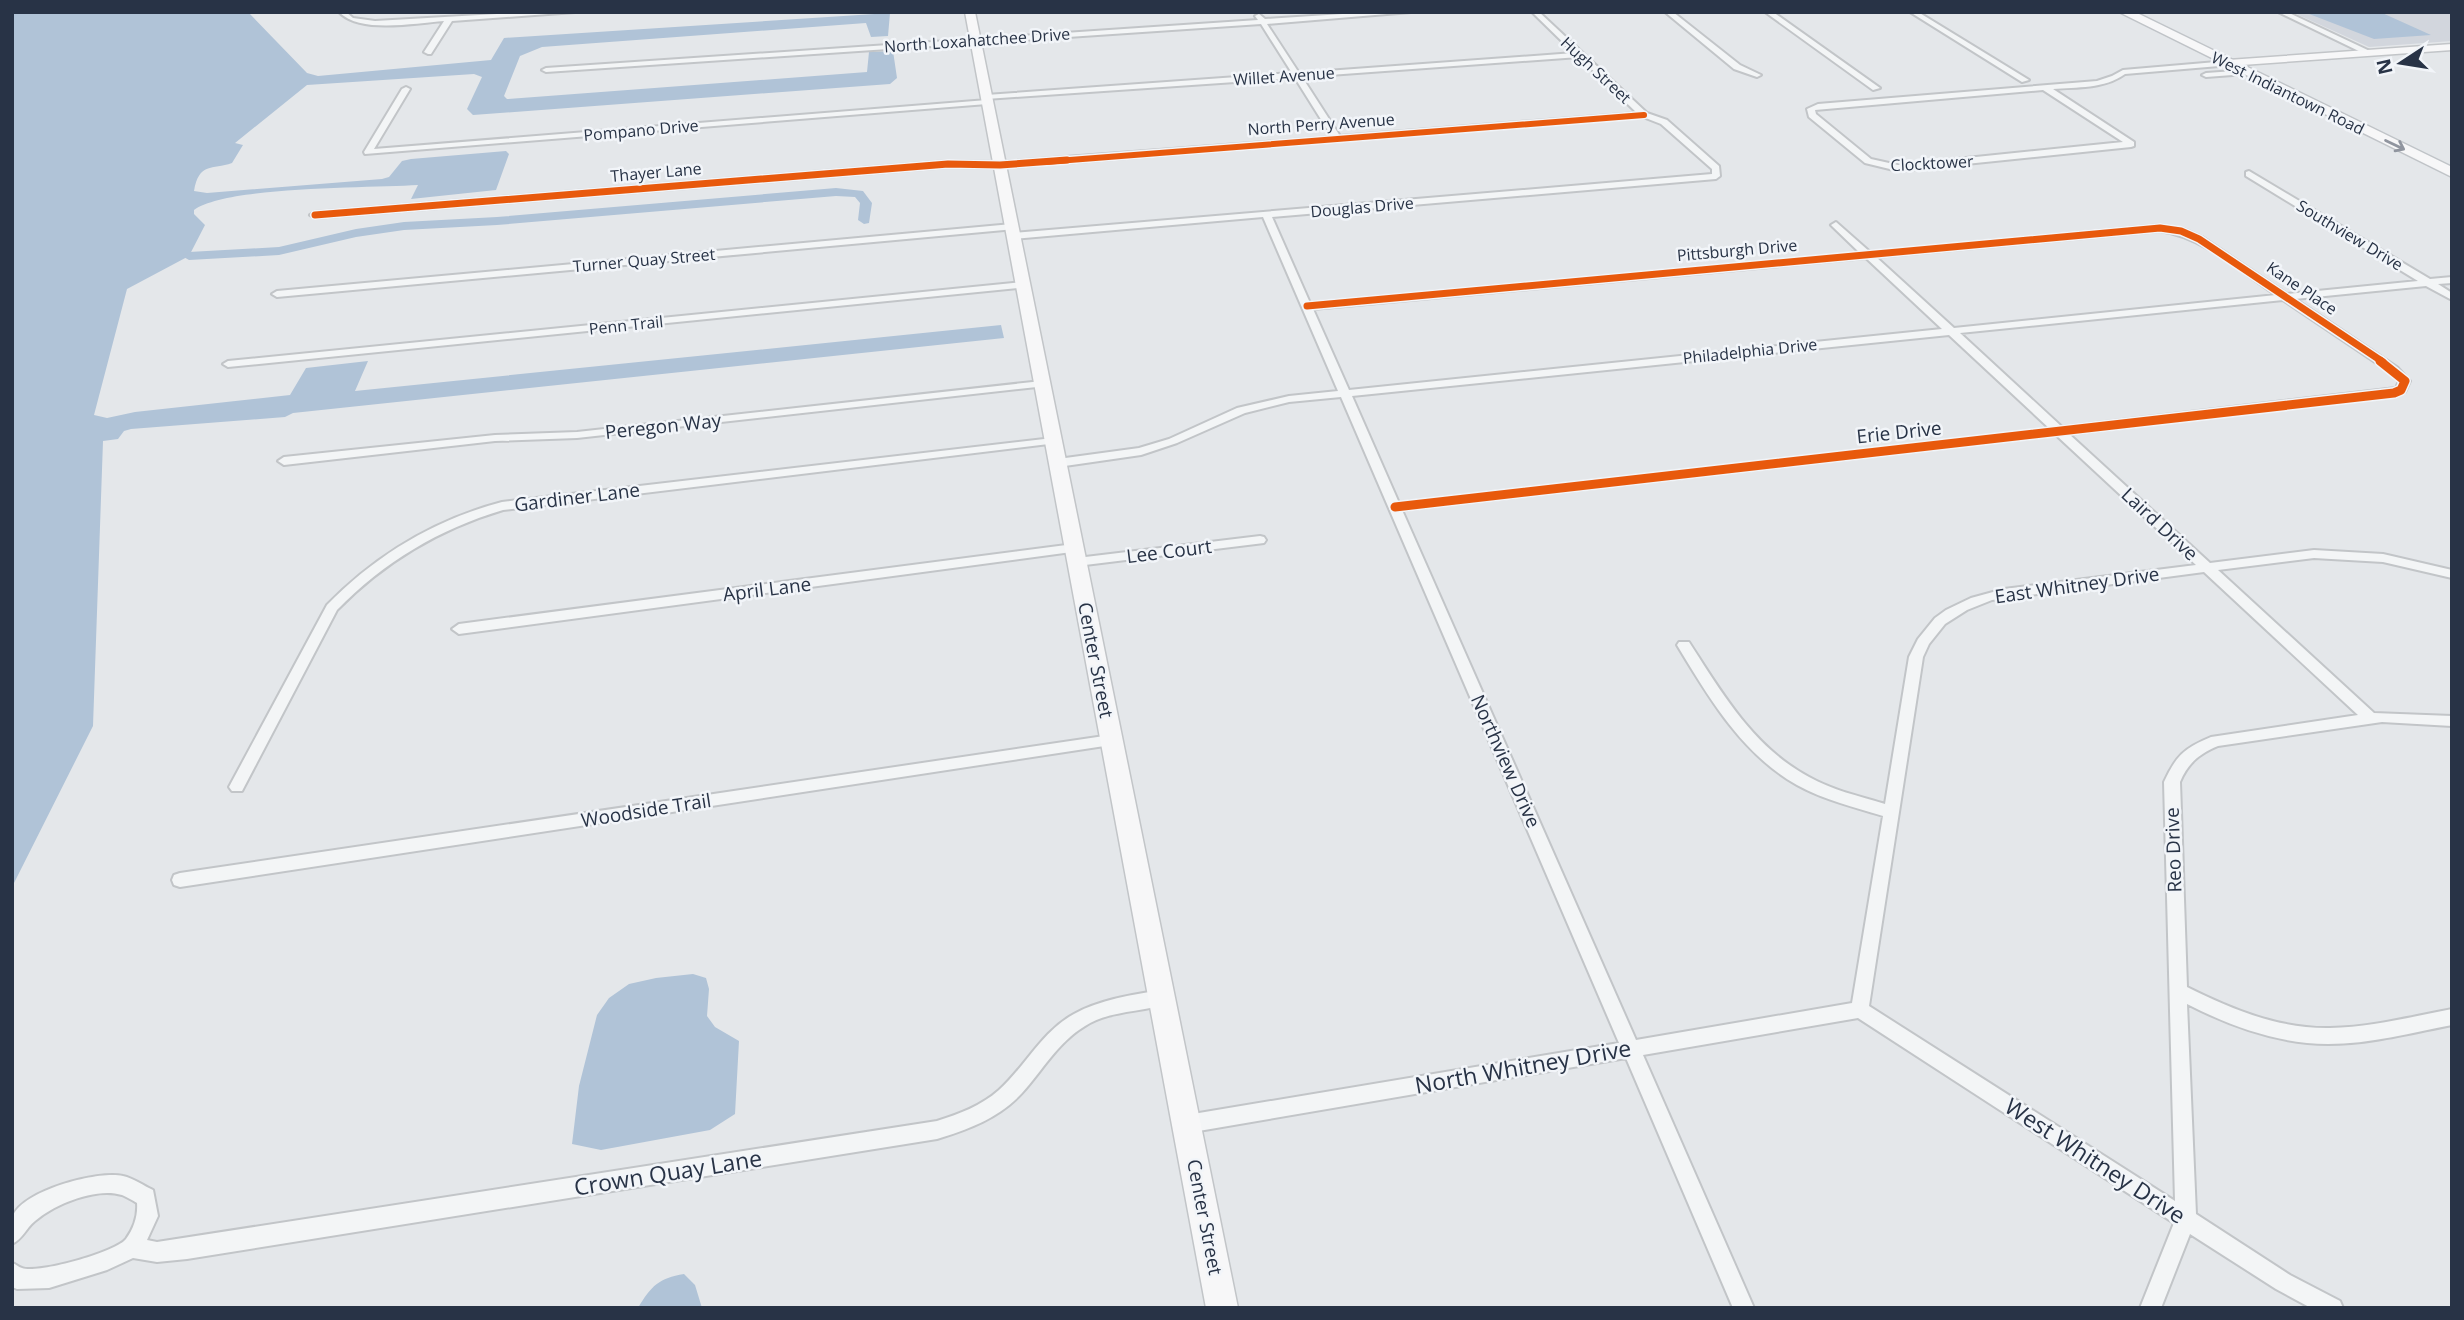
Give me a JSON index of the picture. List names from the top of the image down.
{
  "streets": {
    "main road": ["West Indiantown Road"],
    "street": [
      "North Loxahatchee Drive",
      "Hugh Street",
      "Willet Avenue",
      "North Perry Avenue",
      "Pompano Drive",
      "Clocktower",
      "Thayer Lane",
      "Douglas Drive",
      "Southview Drive",
      "Pittsburgh Drive",
      "Turner Quay Street",
      "Kane Place",
      "Penn Trail",
      "Philadelphia Drive",
      "Peregon Way",
      "Erie Drive",
      "Gardiner Lane",
      "Laird Drive",
      "Lee Court",
      "East Whitney Drive",
      "April Lane",
      "Center Street",
      "Northview Drive",
      "Woodside Trail",
      "Reo Drive",
      "North Whitney Drive",
      "West Whitney Drive",
      "Crown Quay Lane"
    ]
  },
  "crossings": [
    ["North Loxahatchee Drive", "Center Street"],
    ["Hugh Street", "Willet Avenue"],
    ["Hugh Street", "North Perry Avenue"],
    ["Hugh Street", "Douglas Drive"],
    ["Willet Avenue", "Pompano Drive"],
    ["Willet Avenue", "Center Street"],
    ["West Indiantown Road", "Clocktower"],
    ["North Perry Avenue", "Thayer Lane"],
    ["North Perry Avenue", "Center Street"],
    ["Pompano Drive", "Center Street"],
    ["Thayer Lane", "Center Street"],
    ["Douglas Drive", "Turner Quay Street"],
    ["Douglas Drive", "Center Street"],
    ["Douglas Drive", "Northview Drive"],
    ["Southview Drive", "Philadelphia Drive"],
    ["Pittsburgh Drive", "Kane Place"],
    ["Pittsburgh Drive", "Laird Drive"],
    ["Pittsburgh Drive", "Northview Drive"],
    ["Turner Quay Street", "Center Street"],
    ["Kane Place", "Philadelphia Drive"],
    ["Kane Place", "Erie Drive"],
    ["Penn Trail", "Center Street"],
    ["Philadelphia Drive", "Laird Drive"],
    ["Philadelphia Drive", "Center Street"],
    ["Philadelphia Drive", "Northview Drive"],
    ["Peregon Way", "Center Street"],
    ["Erie Drive", "Laird Drive"],
    ["Erie Drive", "Northview Drive"],
    ["Gardiner Lane", "Center Street"],
    ["Laird Drive", "East Whitney Drive"],
    ["Laird Drive", "Reo Drive"],
    ["Lee Court", "April Lane"],
    ["Lee Court", "Center Street"],
    ["East Whitney Drive", "North Whitney Drive"],
    ["East Whitney Drive", "West Whitney Drive"],
    ["April Lane", "Center Street"],
    ["Center Street", "Woodside Trail"],
    ["Center Street", "North Whitney Drive"],
    ["Center Street", "Crown Quay Lane"],
    ["Northview Drive", "North Whitney Drive"],
    ["Reo Drive", "West Whitney Drive"],
    ["North Whitney Drive", "West Whitney Drive"]
  ],
  "north": "left"
}
